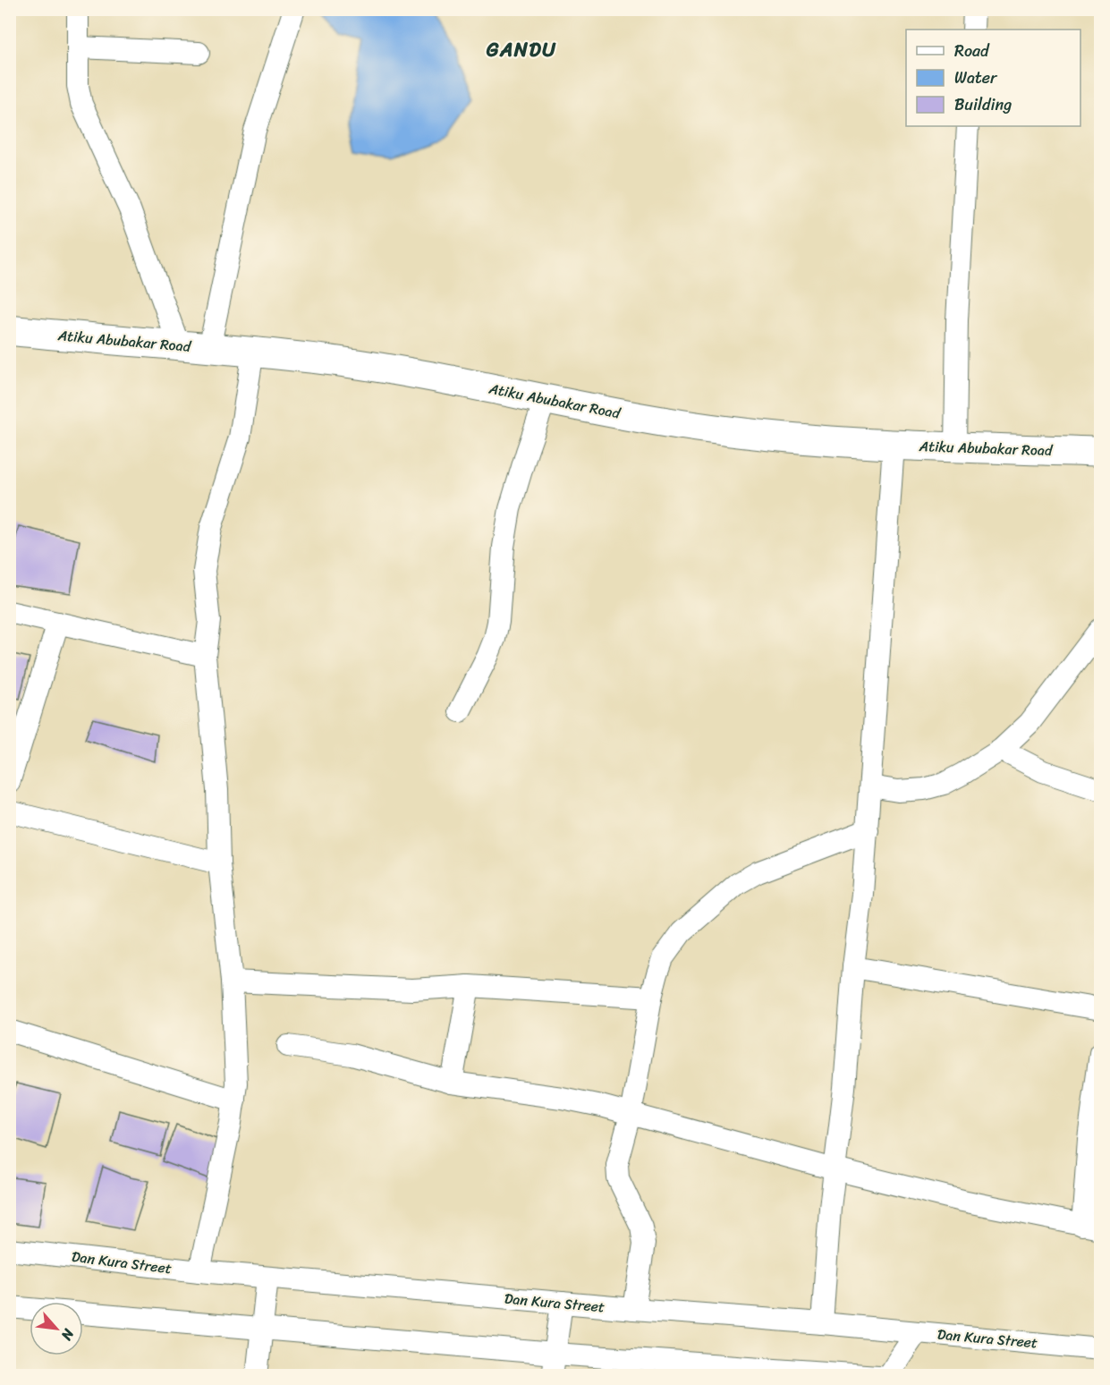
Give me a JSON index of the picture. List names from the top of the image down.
{
  "streets": {
    "street": ["Atiku Abubakar Road", "Dan Kura Street"]
  },
  "districts": ["GANDU"],
  "legend": ["Road", "Water", "Building"],
  "north": "bottom right"
}
